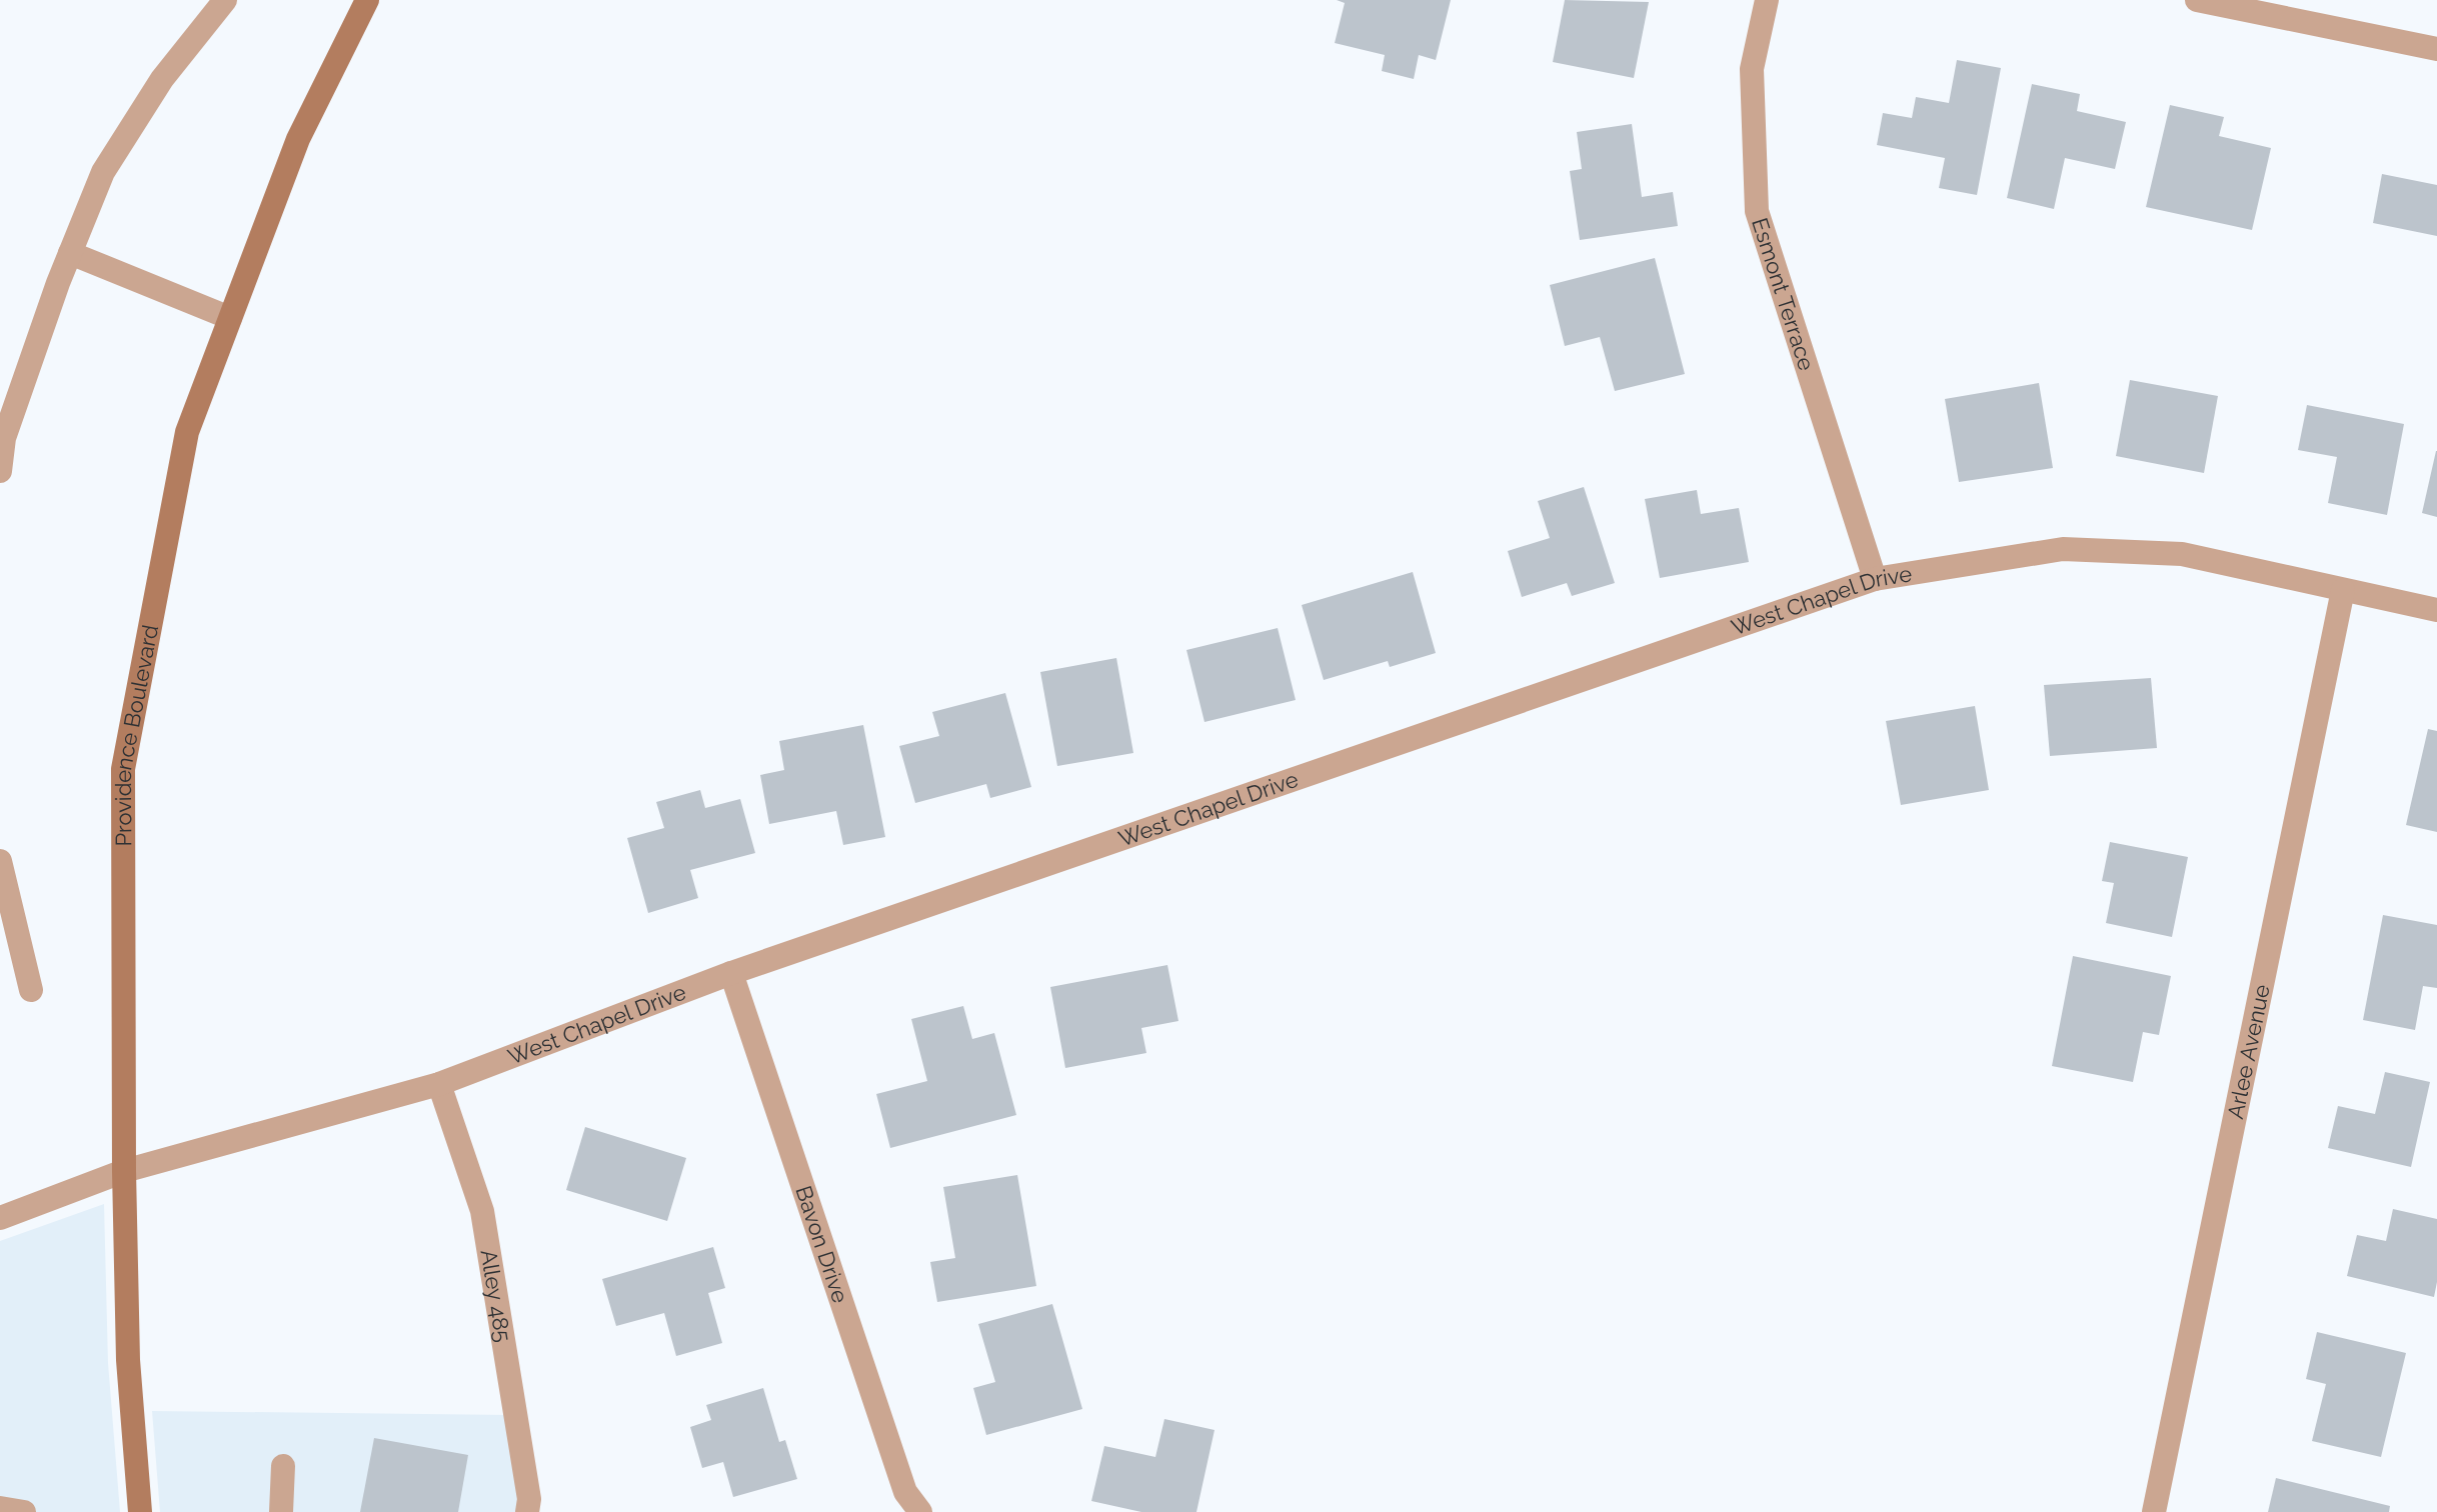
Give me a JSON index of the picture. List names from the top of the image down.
{
  "streets": {
    "main road": ["Providence Boulevard"],
    "street": [
      "Esmont Terrace",
      "West Chapel Drive",
      "Arlee Avenue",
      "Bavon Drive",
      "Alley 485"
    ]
  },
  "crossings": [
    ["Esmont Terrace", "West Chapel Drive"],
    ["West Chapel Drive", "Providence Boulevard"],
    ["West Chapel Drive", "Arlee Avenue"],
    ["West Chapel Drive", "Bavon Drive"],
    ["West Chapel Drive", "Alley 485"]
  ]
}
